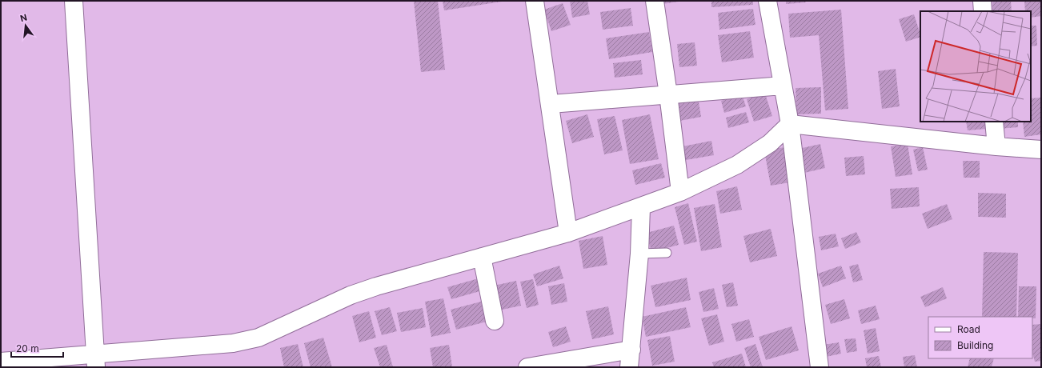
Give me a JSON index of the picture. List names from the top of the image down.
{
  "legend": ["Road", "Building"],
  "scale_bar": "20 m",
  "north": "top"
}
